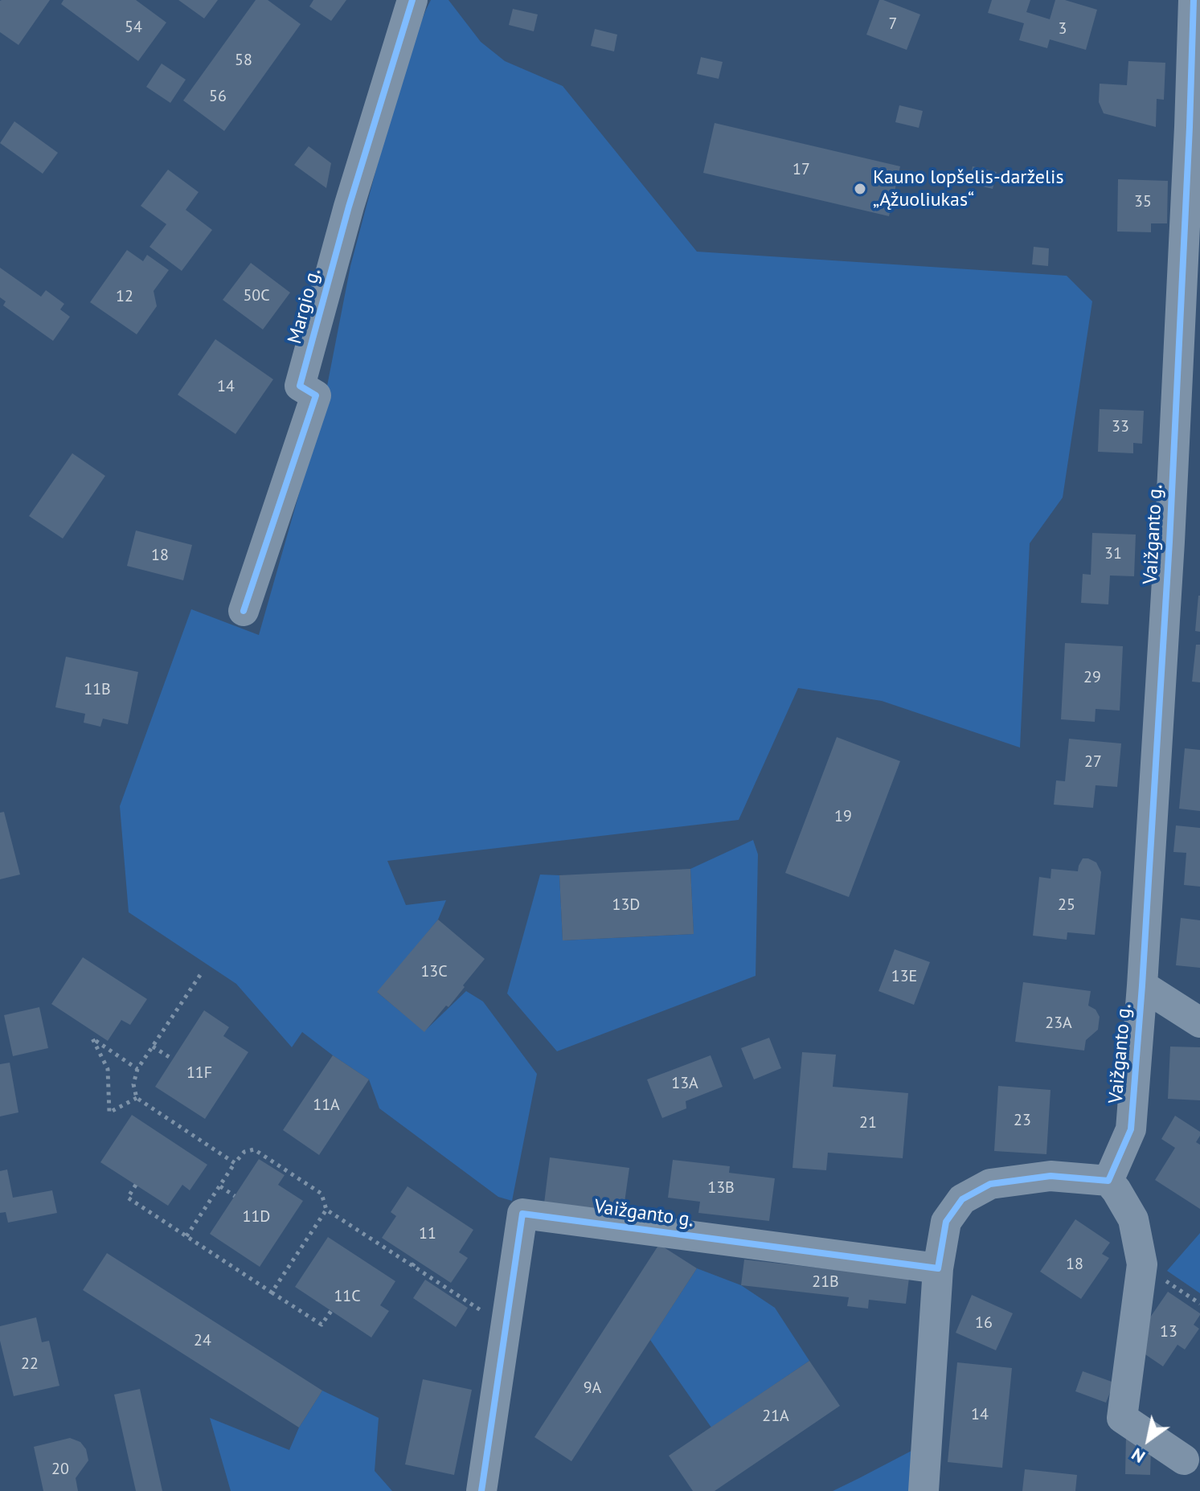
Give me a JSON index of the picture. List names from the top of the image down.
{
  "streets": {
    "street": ["Margio g.", "Vaižganto g."]
  },
  "places": ["Kauno lopšelis-darželis „Ąžuoliukas“"],
  "house_numbers": [
    "7",
    "54",
    "3",
    "58",
    "56",
    "17",
    "35",
    "50C",
    "12",
    "14",
    "33",
    "31",
    "18",
    "29",
    "11B",
    "27",
    "19",
    "13D",
    "25",
    "13C",
    "13E",
    "23A",
    "11F",
    "13A",
    "11A",
    "23",
    "21",
    "13B",
    "11D",
    "11",
    "18",
    "21B",
    "11C",
    "16",
    "13",
    "24",
    "22",
    "9A",
    "14",
    "21A",
    "20"
  ],
  "north": "bottom left"
}
